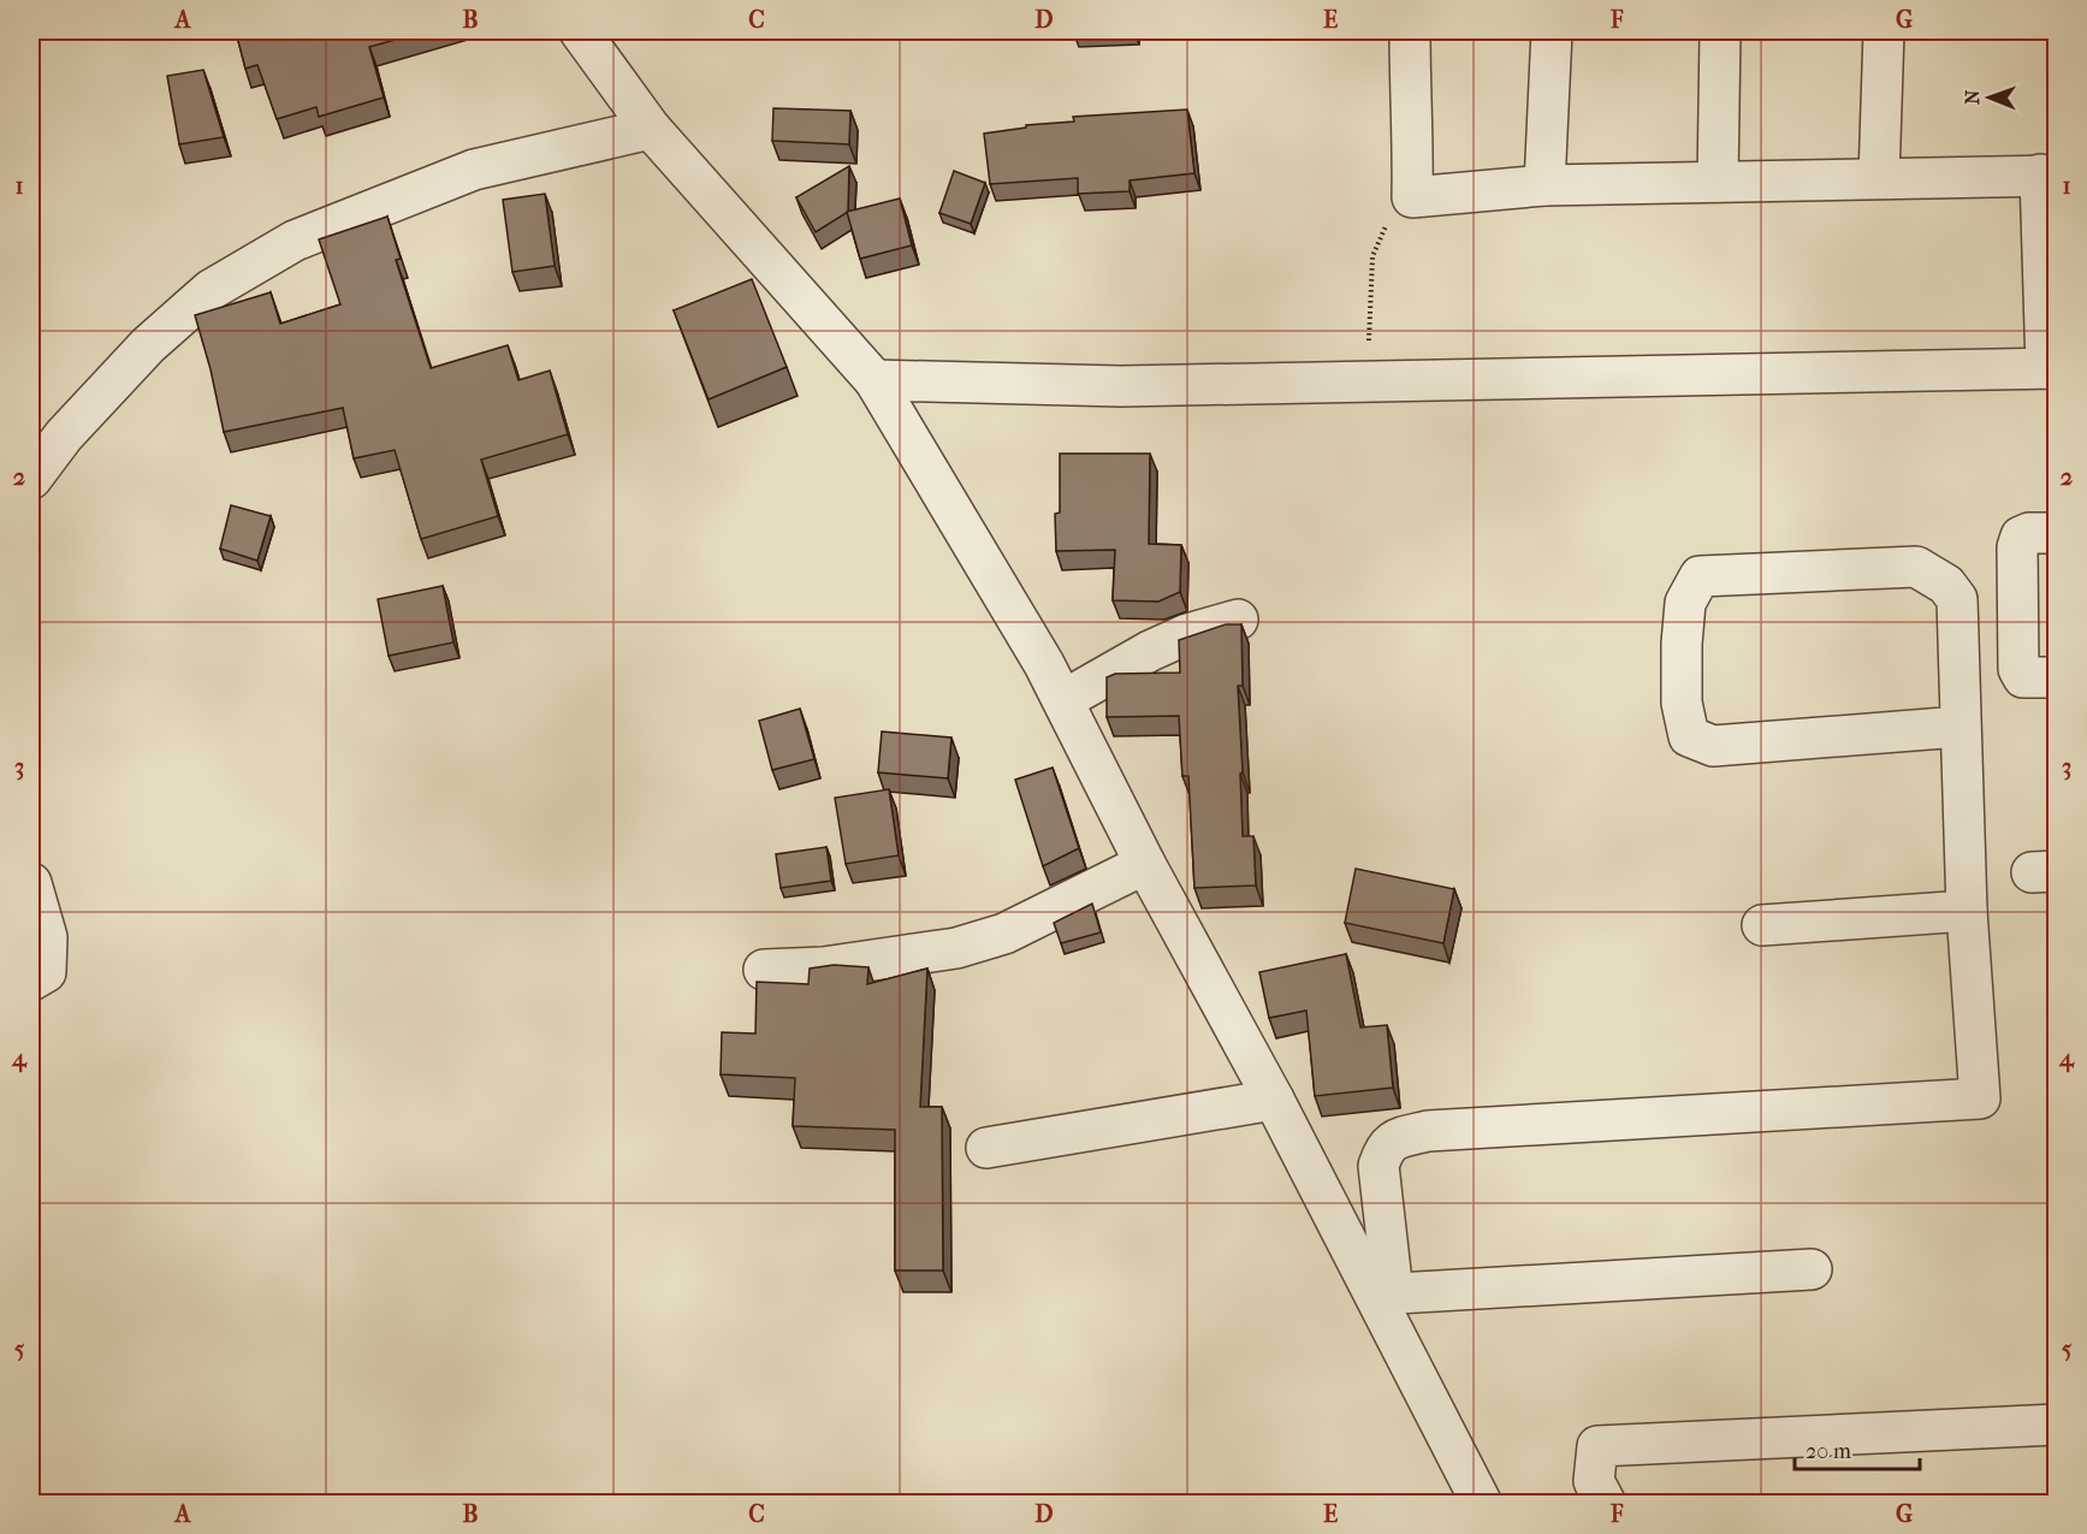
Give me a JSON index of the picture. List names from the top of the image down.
{
  "scale_bar": "20 m",
  "north": "left",
  "grid": {
    "columns": [
      "A",
      "B",
      "C",
      "D",
      "E",
      "F",
      "G"
    ],
    "rows": [
      "1",
      "2",
      "3",
      "4",
      "5"
    ]
  }
}
